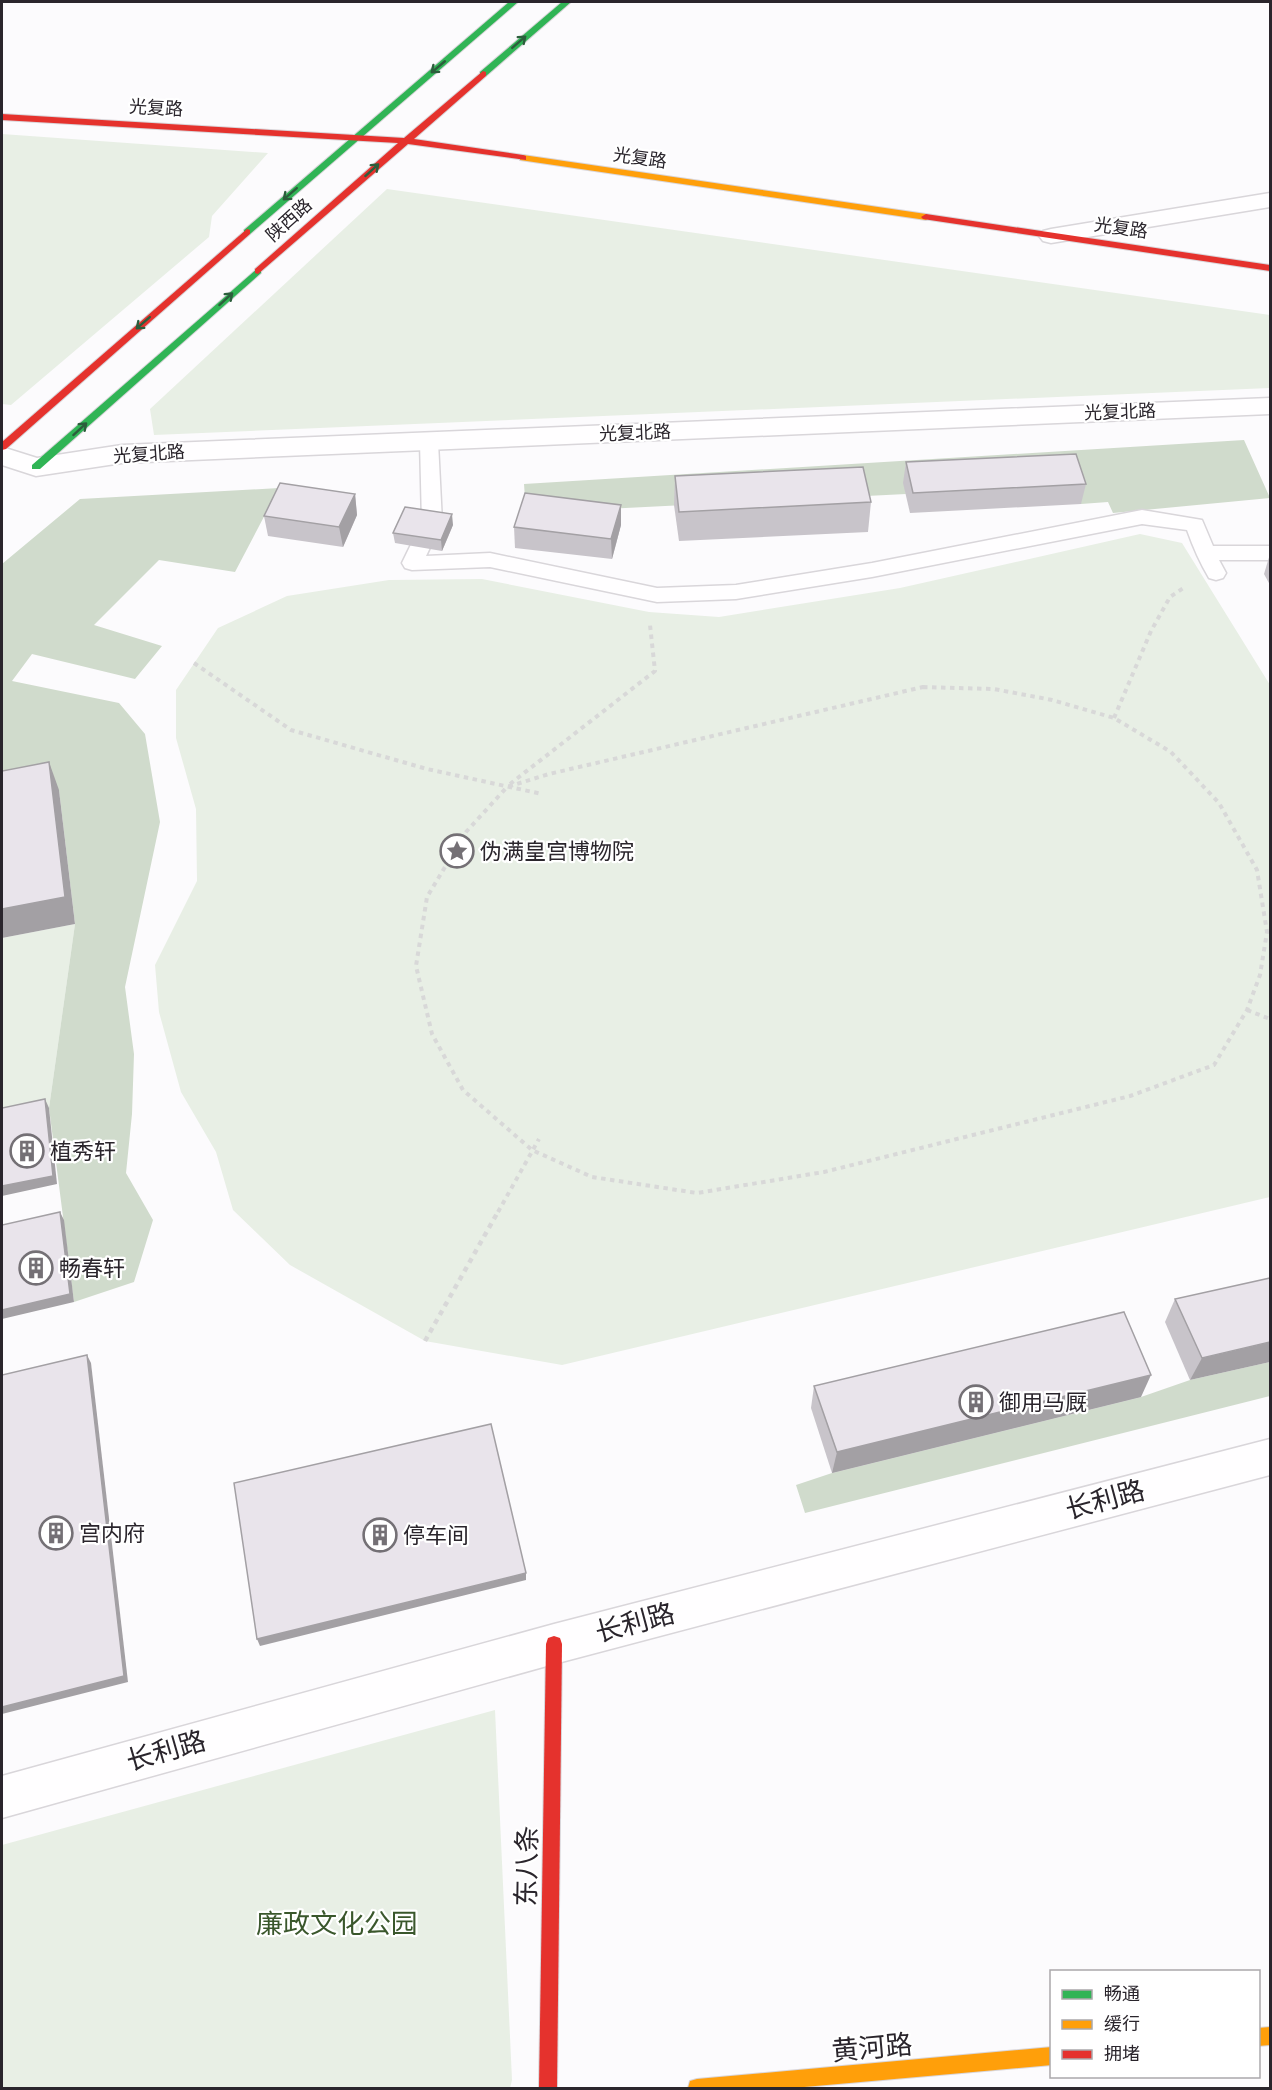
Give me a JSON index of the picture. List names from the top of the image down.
{
  "streets": {
    "street": [
      "光复路",
      "陕西路",
      "光复北路",
      "长利路",
      "东八条",
      "黄河路"
    ]
  },
  "crossings": [
    ["光复路", "陕西路"],
    ["陕西路", "光复北路"],
    ["长利路", "东八条"]
  ],
  "parks": ["廉政文化公园"],
  "places": {
    "place": ["伪满皇宫博物院"],
    "building": [
      "植秀轩",
      "畅春轩",
      "御用马厩",
      "宫内府",
      "停车间"
    ]
  },
  "legend": ["畅通", "缓行", "拥堵"]
}
